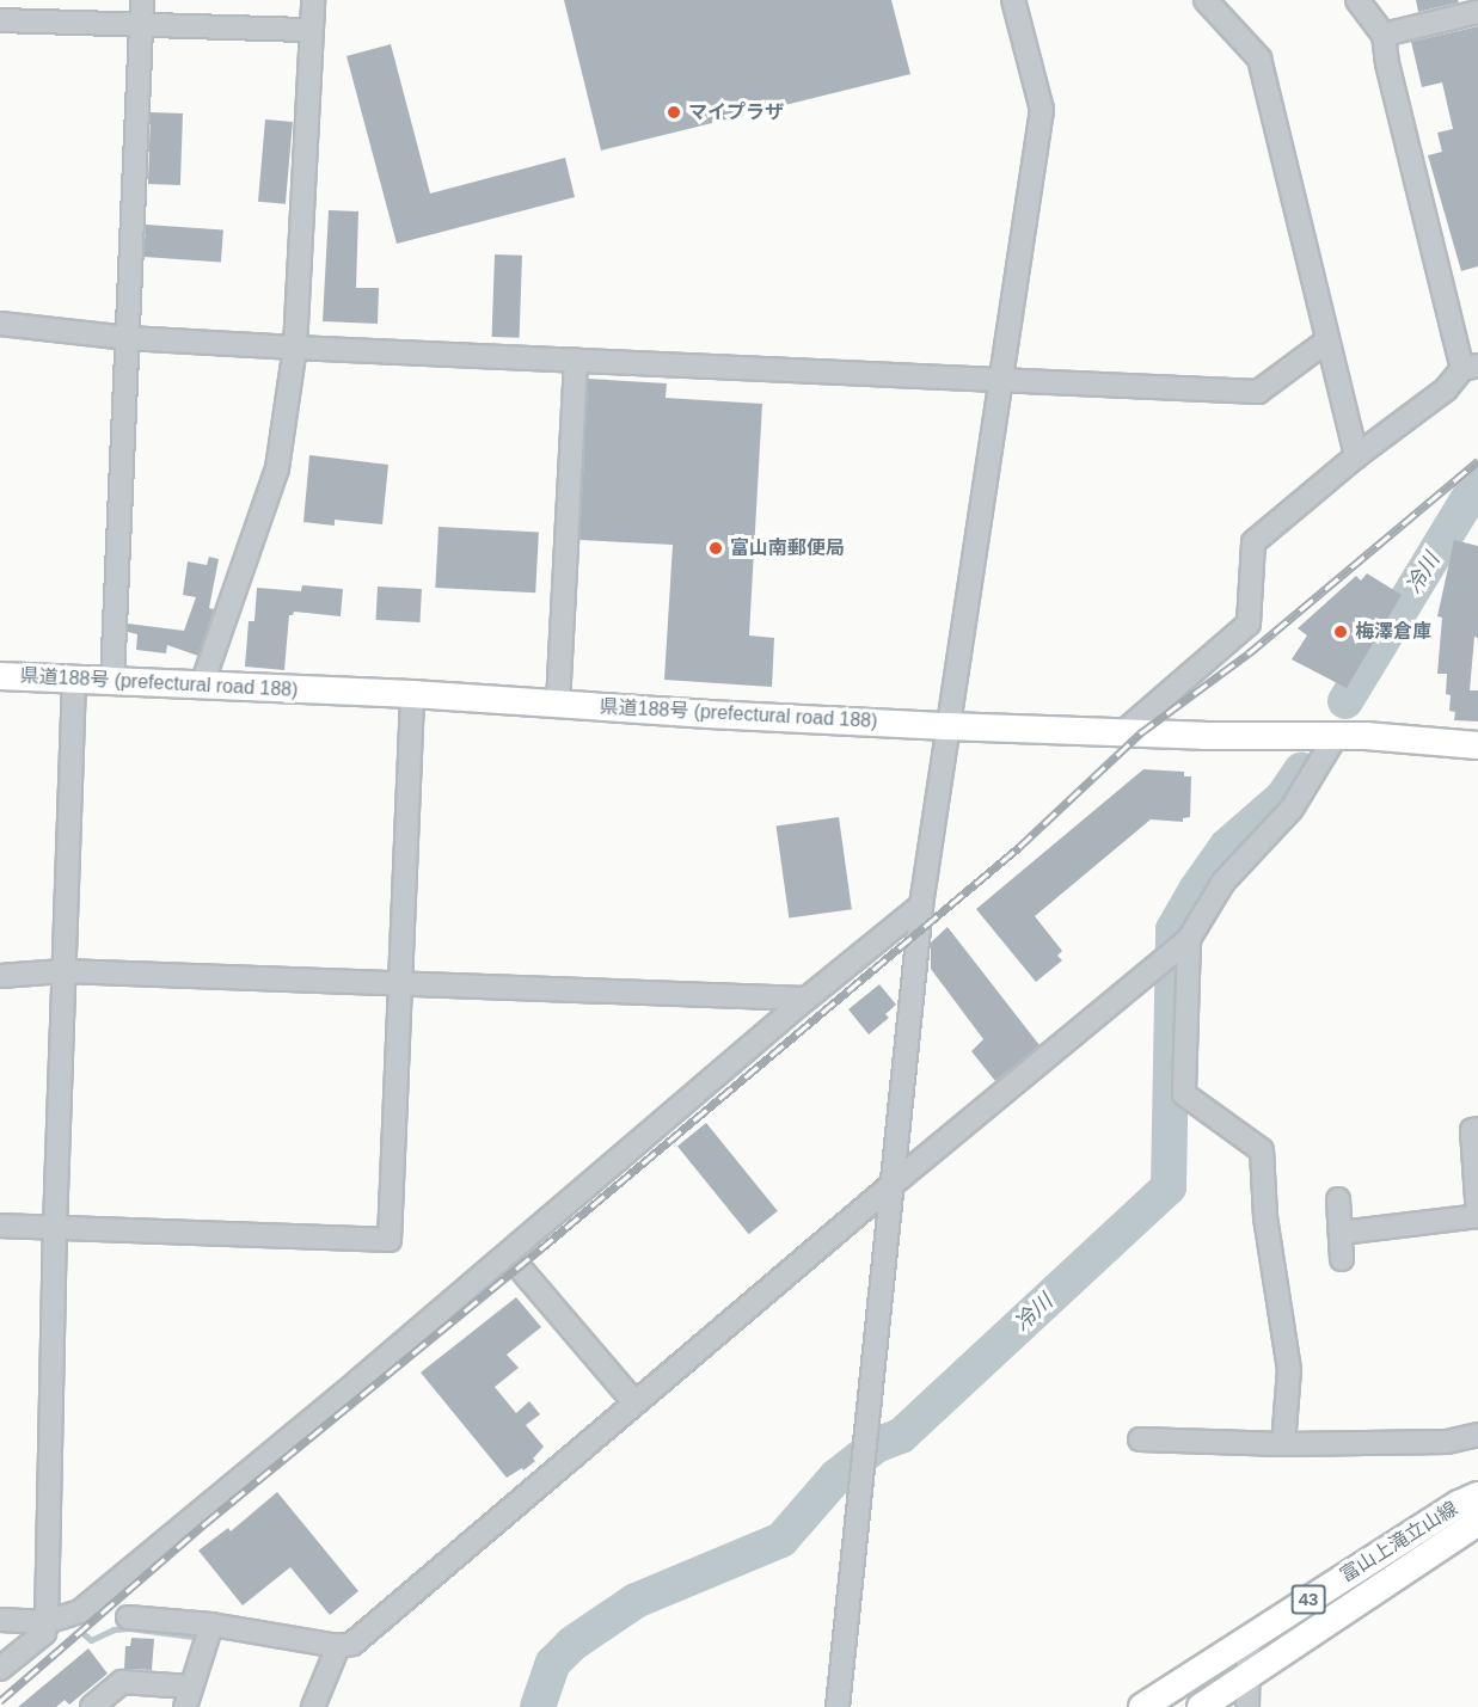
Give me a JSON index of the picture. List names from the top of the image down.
{
  "streets": {
    "main road": ["県道188号 (prefectural road 188)", "富山上滝立山線", "43"]
  },
  "water": ["冷川"],
  "places": ["マイプラザ", "富山南郵便局", "梅澤倉庫"]
}
